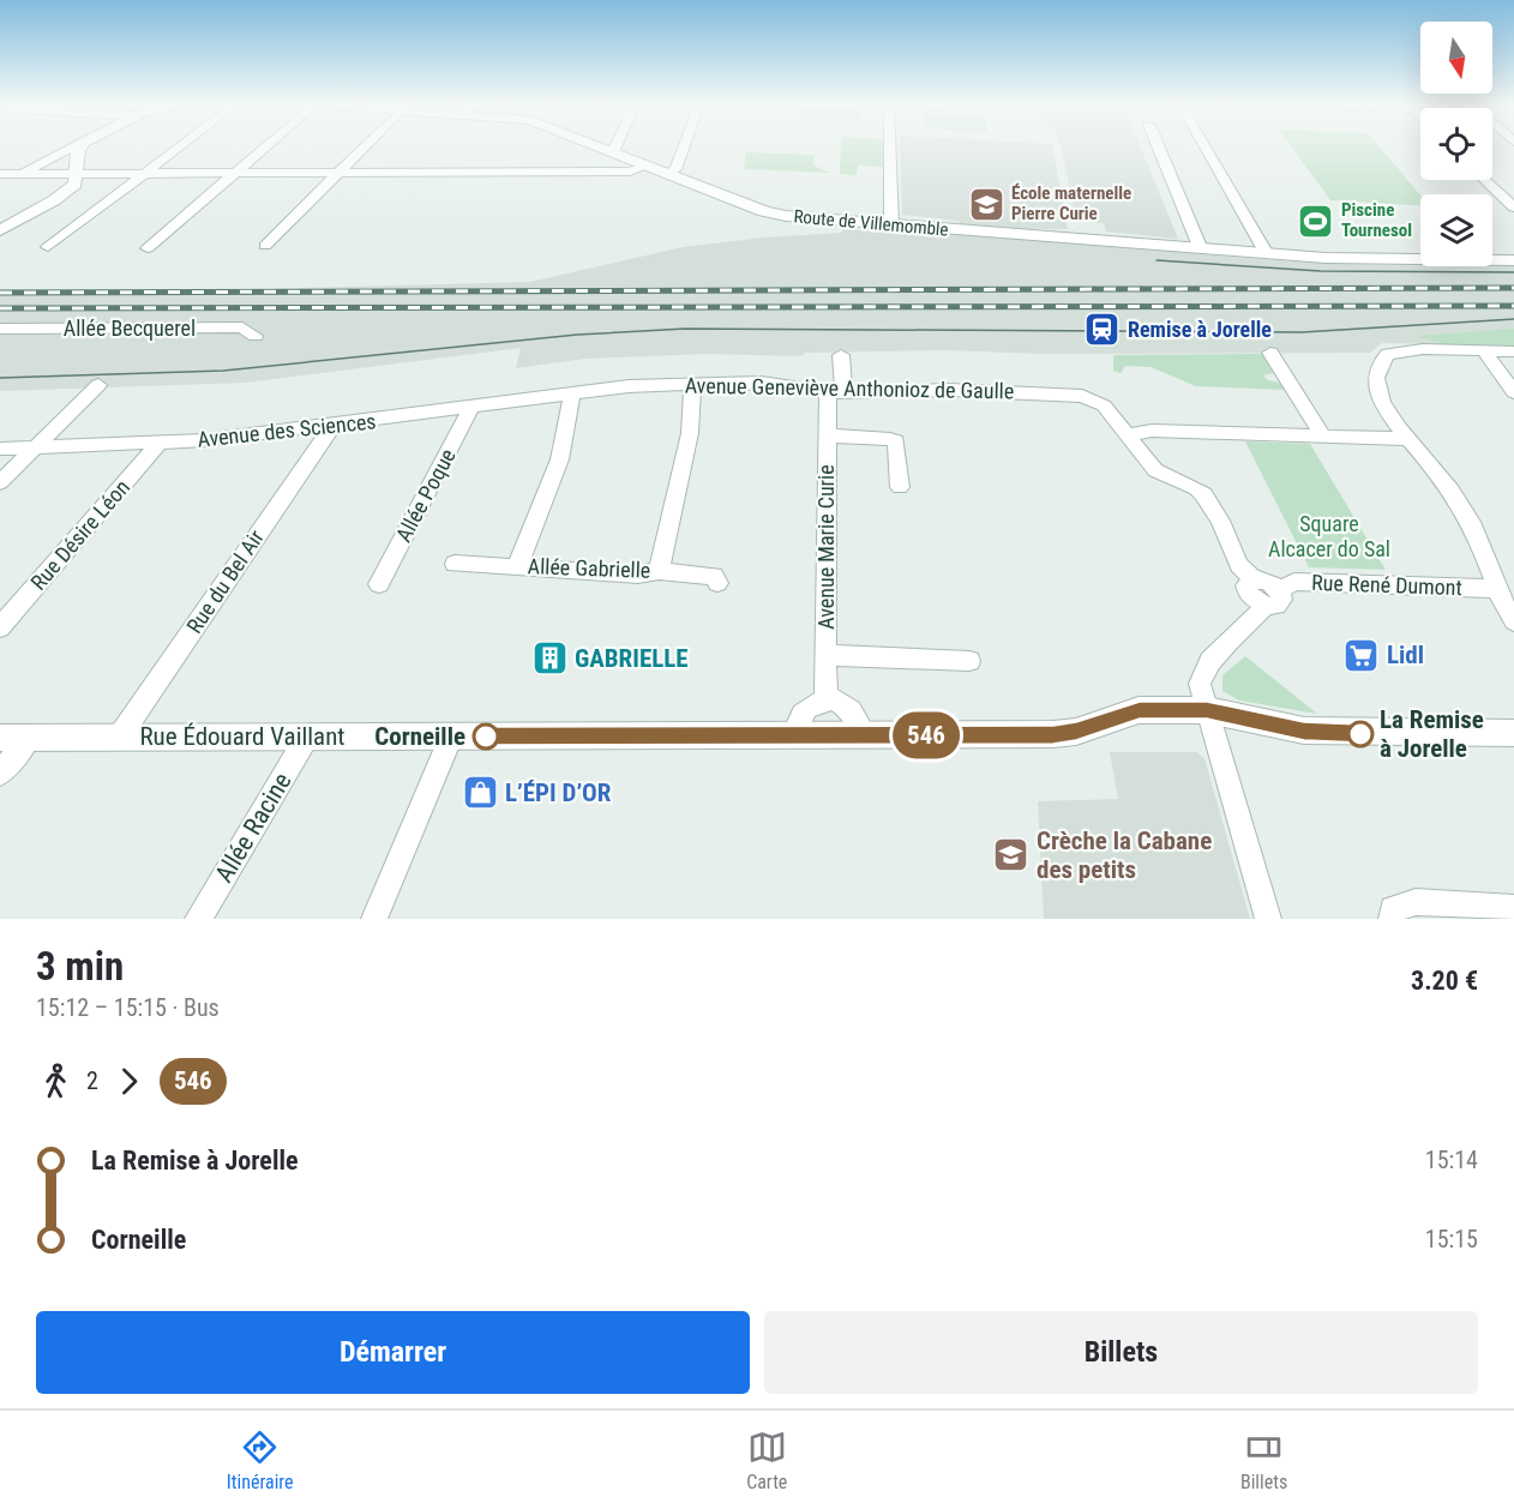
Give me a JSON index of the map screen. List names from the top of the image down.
{
  "streets": {
    "street": [
      "Route de Villemomble",
      "Allée Becquerel",
      "Avenue Geneviève Anthonioz de Gaulle",
      "Avenue des Sciences",
      "Allée Poque",
      "Rue Désire Léon",
      "Avenue Marie Curie",
      "Allée Gabrielle",
      "Rue du Bel Air",
      "Rue René Dumont",
      "Rue Édouard Vaillant",
      "Allée Racine"
    ]
  },
  "crossings": [
    ["Avenue Geneviève Anthonioz de Gaulle", "Avenue des Sciences"],
    ["Avenue Geneviève Anthonioz de Gaulle", "Avenue Marie Curie"],
    ["Avenue Geneviève Anthonioz de Gaulle", "Rue René Dumont"],
    ["Avenue des Sciences", "Allée Poque"],
    ["Avenue des Sciences", "Rue Désire Léon"],
    ["Avenue des Sciences", "Rue du Bel Air"],
    ["Rue du Bel Air", "Rue Édouard Vaillant"],
    ["Rue Édouard Vaillant", "Allée Racine"]
  ],
  "parks": ["Square Alcacer do Sal"],
  "places": {
    "school or university": ["École maternelle Pierre Curie", "Crèche la Cabane des petits"],
    "sports": ["Piscine Tournesol"],
    "station": ["Remise à Jorelle"],
    "supermarket": ["Lidl"],
    "building": ["GABRIELLE"],
    "other": ["La Remise à Jorelle", "Corneille"],
    "shop": ["L’ÉPI D’OR"]
  },
  "lines": ["bus line 546"],
  "north": "bottom",
  "page": {
    "on_map": "546",
    "heading": ["3 min", "15:12 – 15:15 · Bus", "3.20 €"],
    "legs": ["2", "546"],
    "list": [
      {
        "name": "La Remise à Jorelle",
        "value": "15:14"
      },
      {
        "name": "Corneille",
        "value": "15:15"
      }
    ],
    "buttons": ["Démarrer", "Billets"],
    "tabs": ["Itinéraire", "Carte", "Billets"]
  }
}
